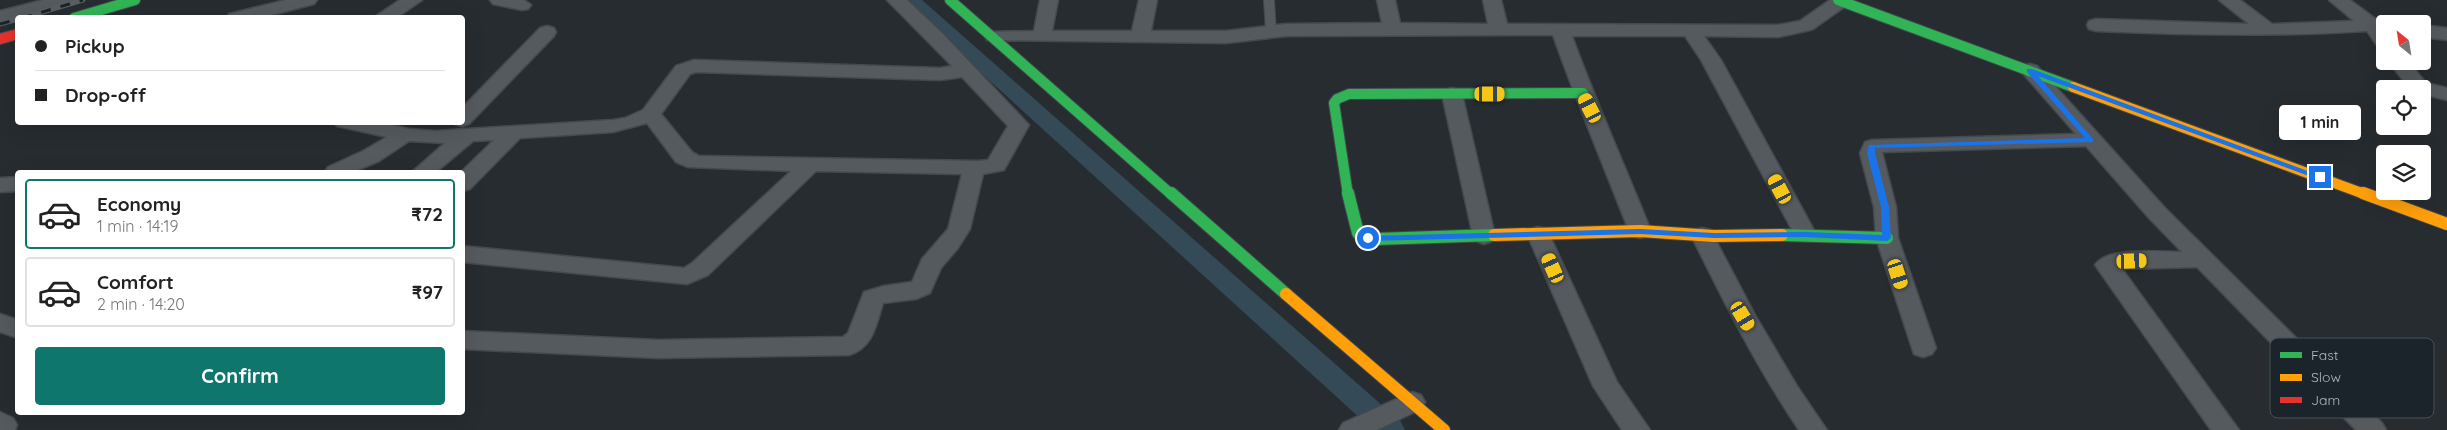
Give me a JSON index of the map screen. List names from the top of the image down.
{
  "legend": ["Fast", "Slow", "Jam"],
  "north": "top left",
  "page": {
    "banner": ["Pickup", "Drop-off"],
    "bubble": "1 min",
    "list": [
      {
        "name": "Economy",
        "note": "1 min · 14:19",
        "value": "₹72"
      },
      {
        "name": "Comfort",
        "note": "2 min · 14:20",
        "value": "₹97"
      }
    ],
    "buttons": "Confirm"
  }
}
